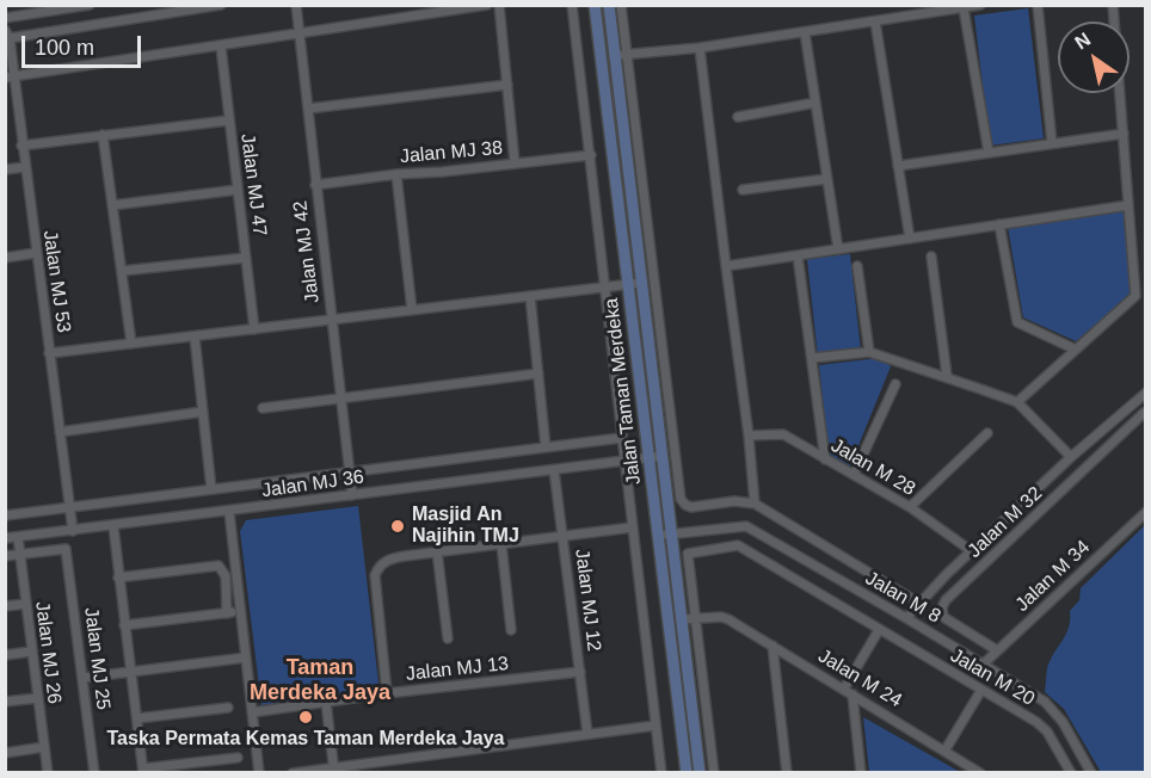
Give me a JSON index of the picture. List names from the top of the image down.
{
  "streets": {
    "main road": ["Jalan Taman Merdeka"],
    "street": [
      "Jalan MJ 38",
      "Jalan MJ 47",
      "Jalan MJ 42",
      "Jalan MJ 53",
      "Jalan M 28",
      "Jalan MJ 36",
      "Jalan M 32",
      "Jalan M 34",
      "Jalan M 8",
      "Jalan MJ 12",
      "Jalan MJ 26",
      "Jalan MJ 25",
      "Jalan MJ 13",
      "Jalan M 20",
      "Jalan M 24"
    ]
  },
  "crossings": [
    ["Jalan MJ 38", "Jalan MJ 42"],
    ["Jalan MJ 42", "Jalan MJ 36"],
    ["Jalan MJ 53", "Jalan MJ 36"],
    ["Jalan Taman Merdeka", "Jalan MJ 36"],
    ["Jalan Taman Merdeka", "Jalan M 8"],
    ["Jalan MJ 36", "Jalan MJ 12"],
    ["Jalan MJ 36", "Jalan MJ 26"],
    ["Jalan M 32", "Jalan M 34"],
    ["Jalan M 34", "Jalan M 8"],
    ["Jalan MJ 12", "Jalan MJ 13"],
    ["Jalan MJ 26", "Jalan MJ 25"],
    ["Jalan M 20", "Jalan M 24"]
  ],
  "districts": ["Taman Merdeka Jaya"],
  "places": ["Masjid An Najihin TMJ", "Taska Permata Kemas Taman Merdeka Jaya"],
  "scale_bar": "100 m",
  "north": "top left"
}
